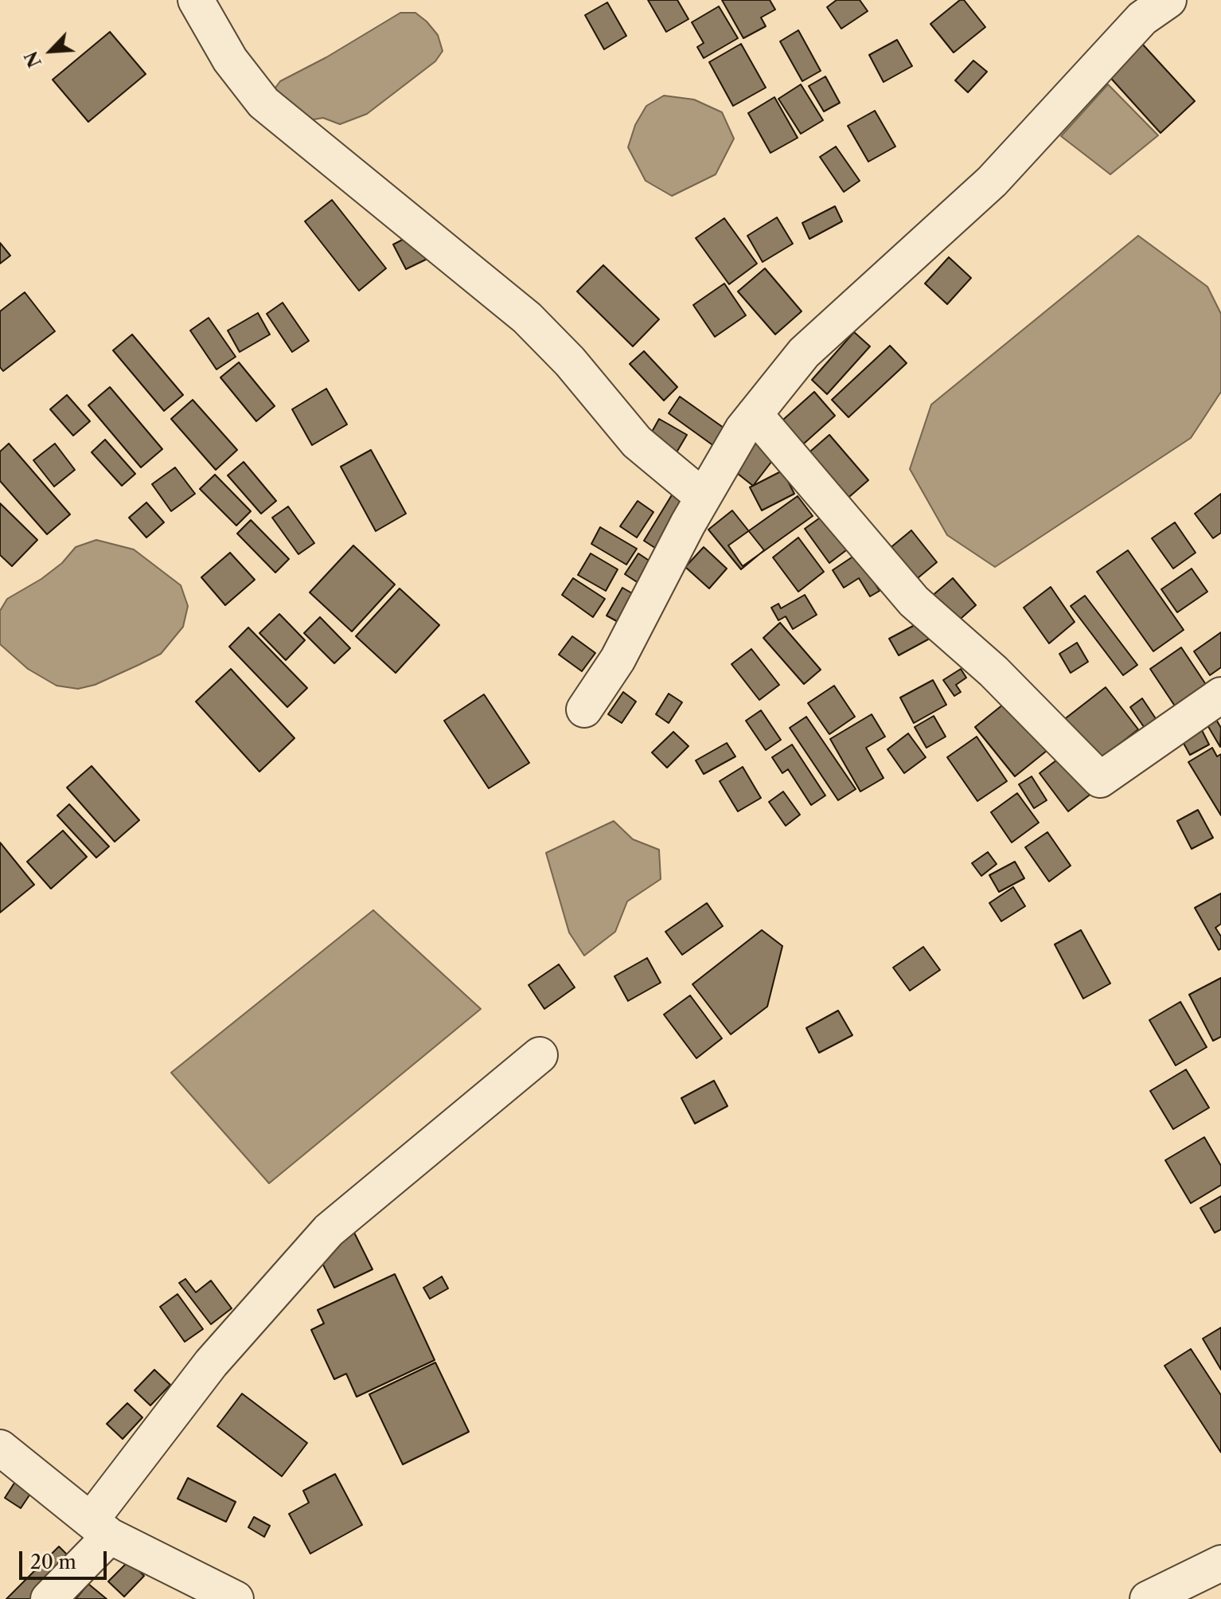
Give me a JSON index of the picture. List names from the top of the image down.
{
  "scale_bar": "20 m",
  "north": "bottom left"
}
